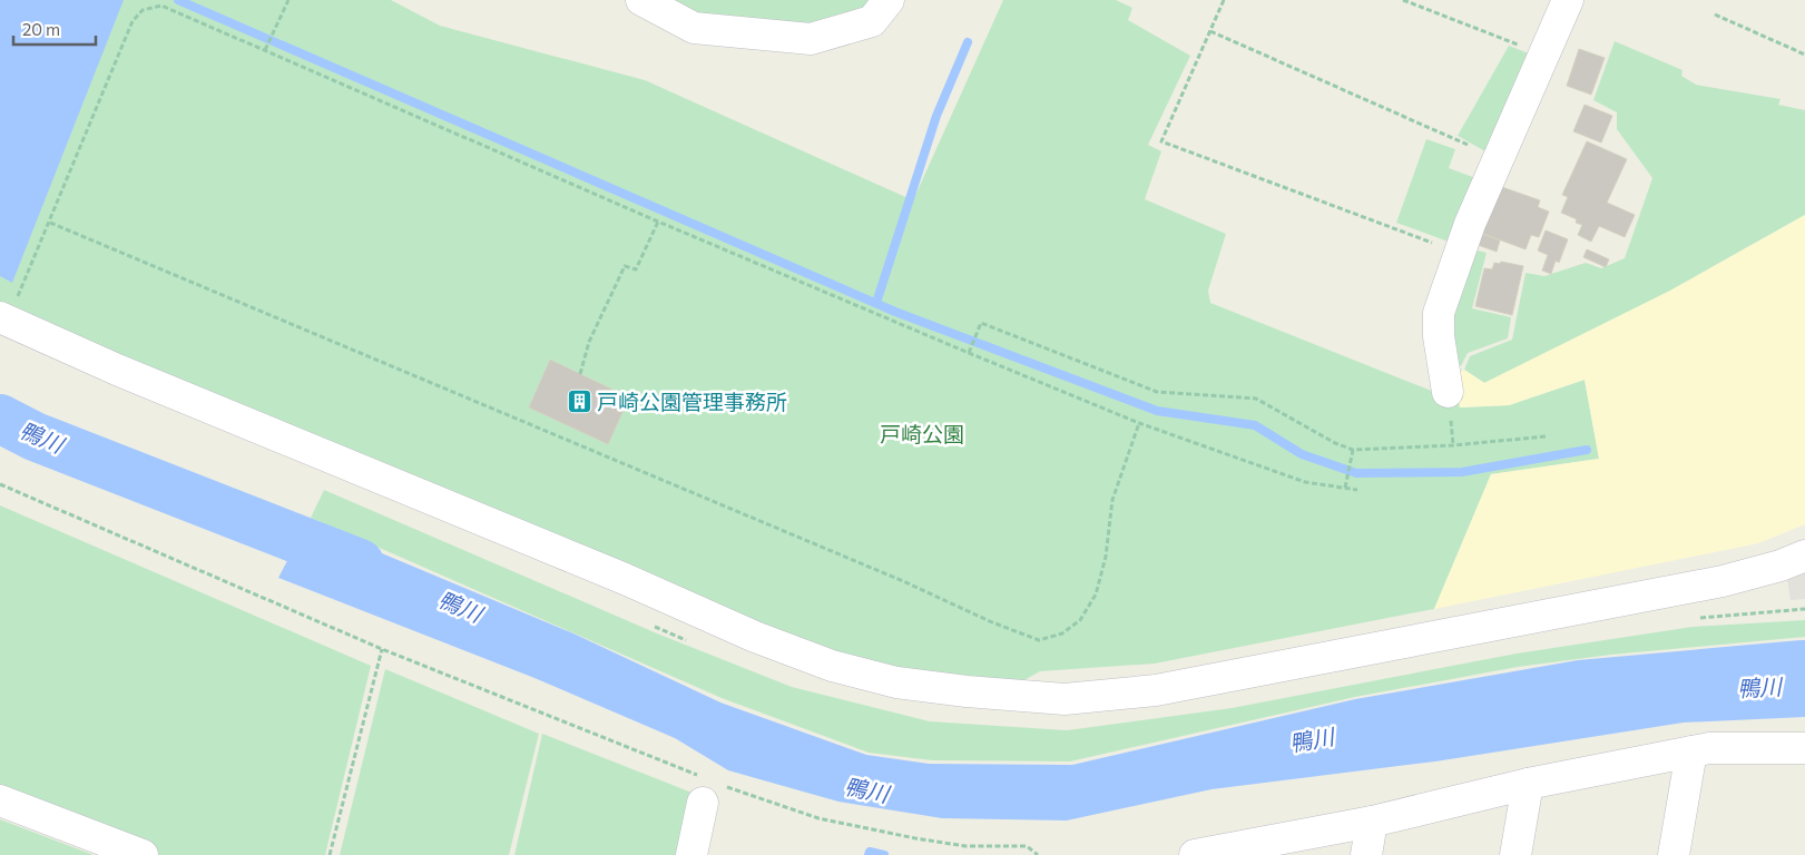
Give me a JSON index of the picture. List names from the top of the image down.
{
  "water": ["鴨川"],
  "parks": ["戸崎公園"],
  "places": {
    "building": ["戸崎公園管理事務所"]
  },
  "scale_bar": "20 m"
}
